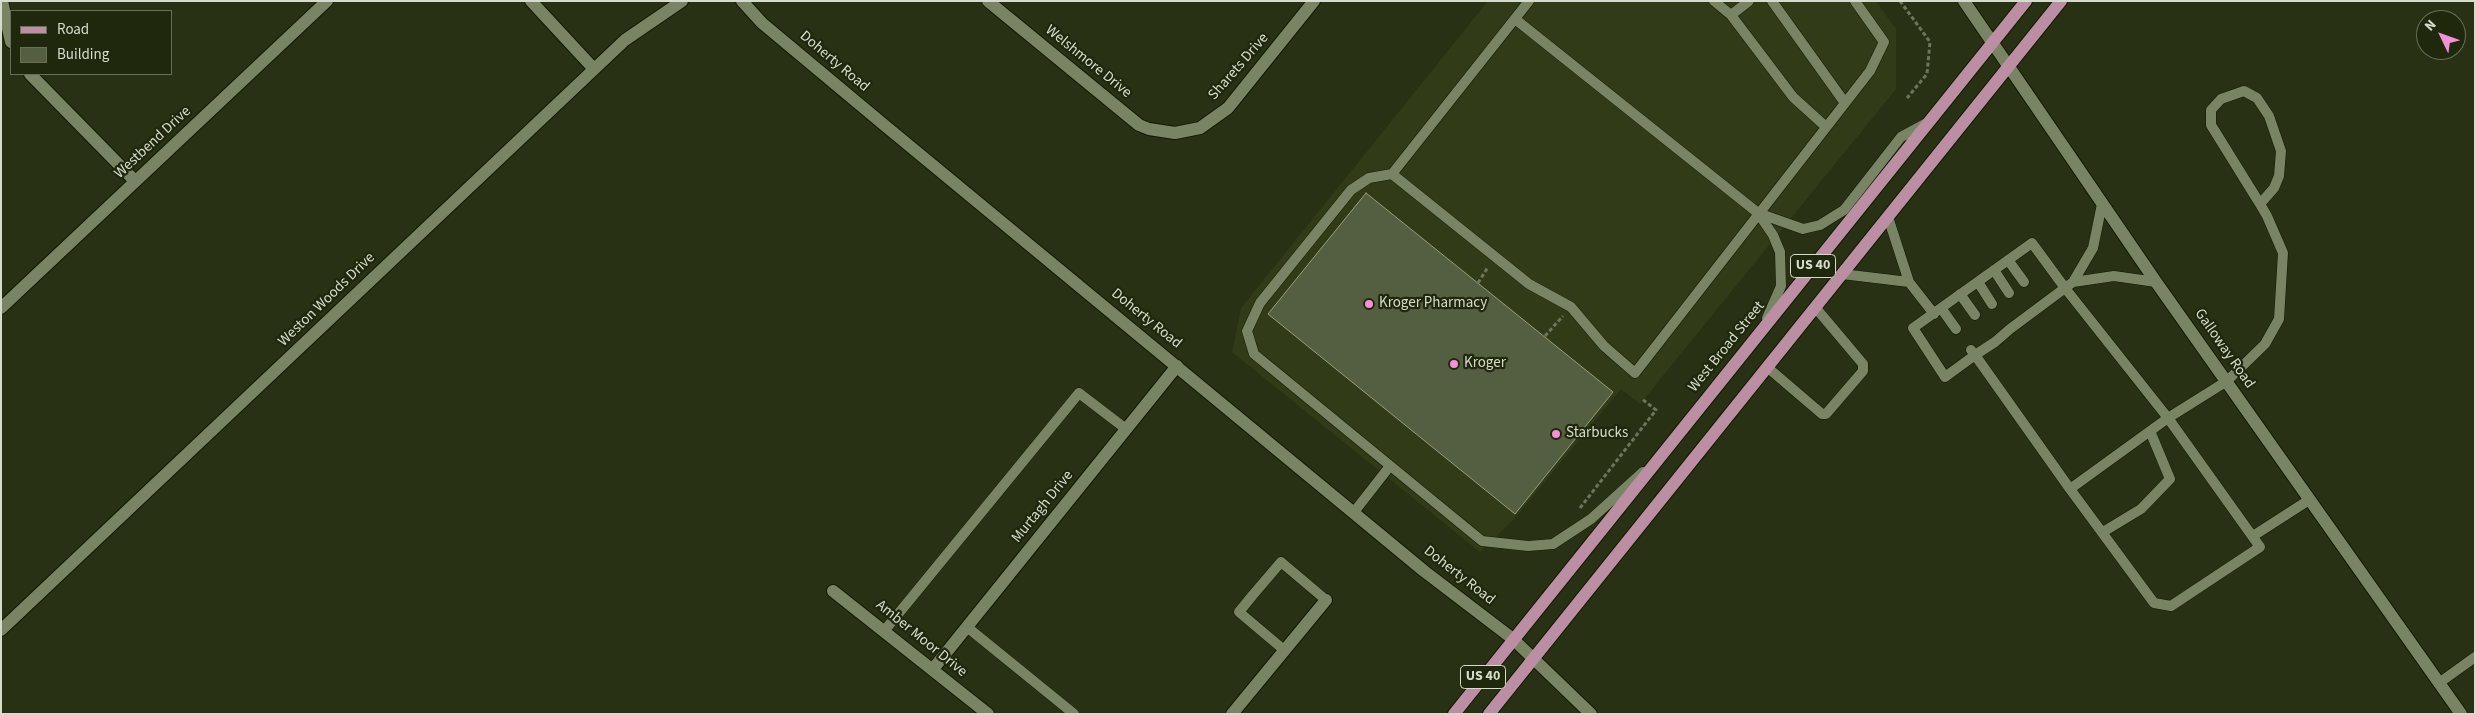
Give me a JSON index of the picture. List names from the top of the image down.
{
  "streets": {
    "main road": ["US 40", "West Broad Street"],
    "street": [
      "Doherty Road",
      "Welshmore Drive",
      "Sharets Drive",
      "Westbend Drive",
      "Weston Woods Drive",
      "Galloway Road",
      "Murtagh Drive",
      "Amber Moor Drive"
    ]
  },
  "crossings": [
    ["Doherty Road", "US 40"],
    ["Doherty Road", "West Broad Street"],
    ["Doherty Road", "Murtagh Drive"],
    ["Welshmore Drive", "Sharets Drive"],
    ["US 40", "Galloway Road"],
    ["West Broad Street", "Galloway Road"],
    ["Murtagh Drive", "Amber Moor Drive"]
  ],
  "places": ["Kroger Pharmacy", "Kroger", "Starbucks"],
  "legend": ["Road", "Building"],
  "north": "top left"
}
